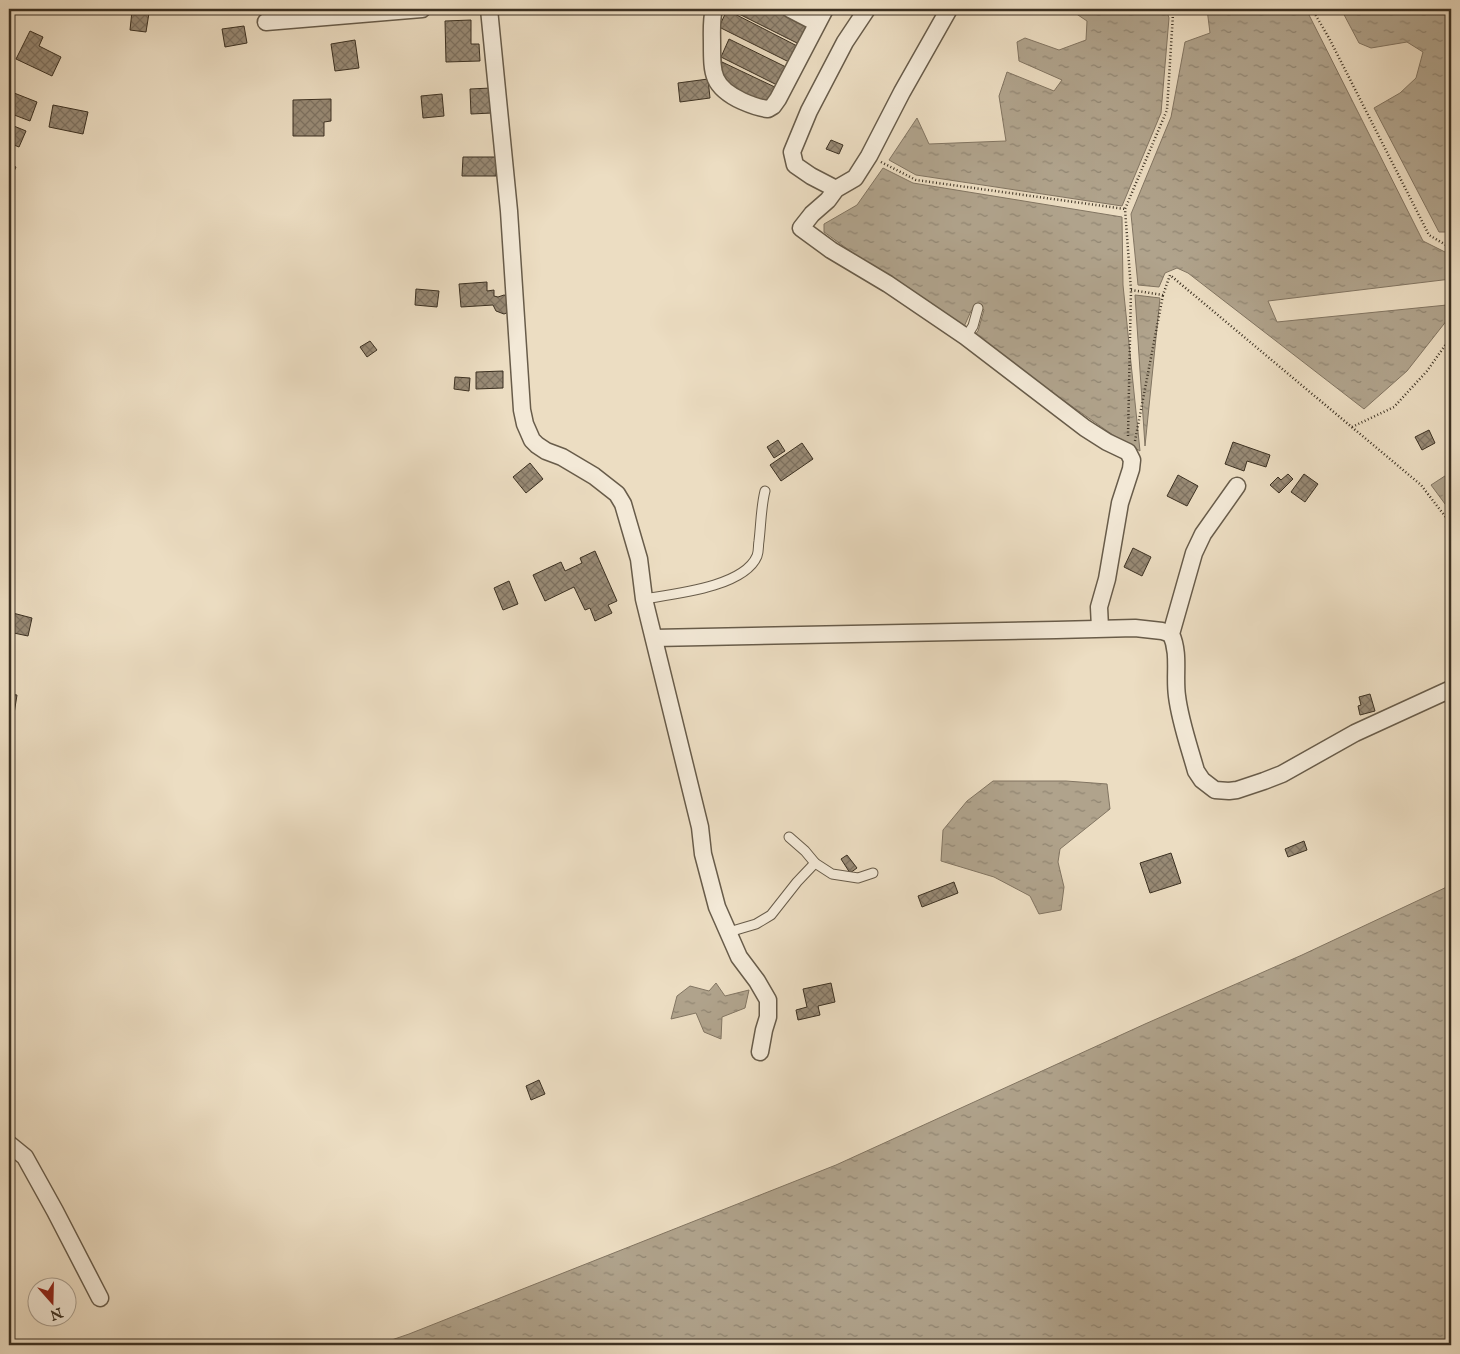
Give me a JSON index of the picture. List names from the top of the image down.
{
  "north": "bottom"
}
